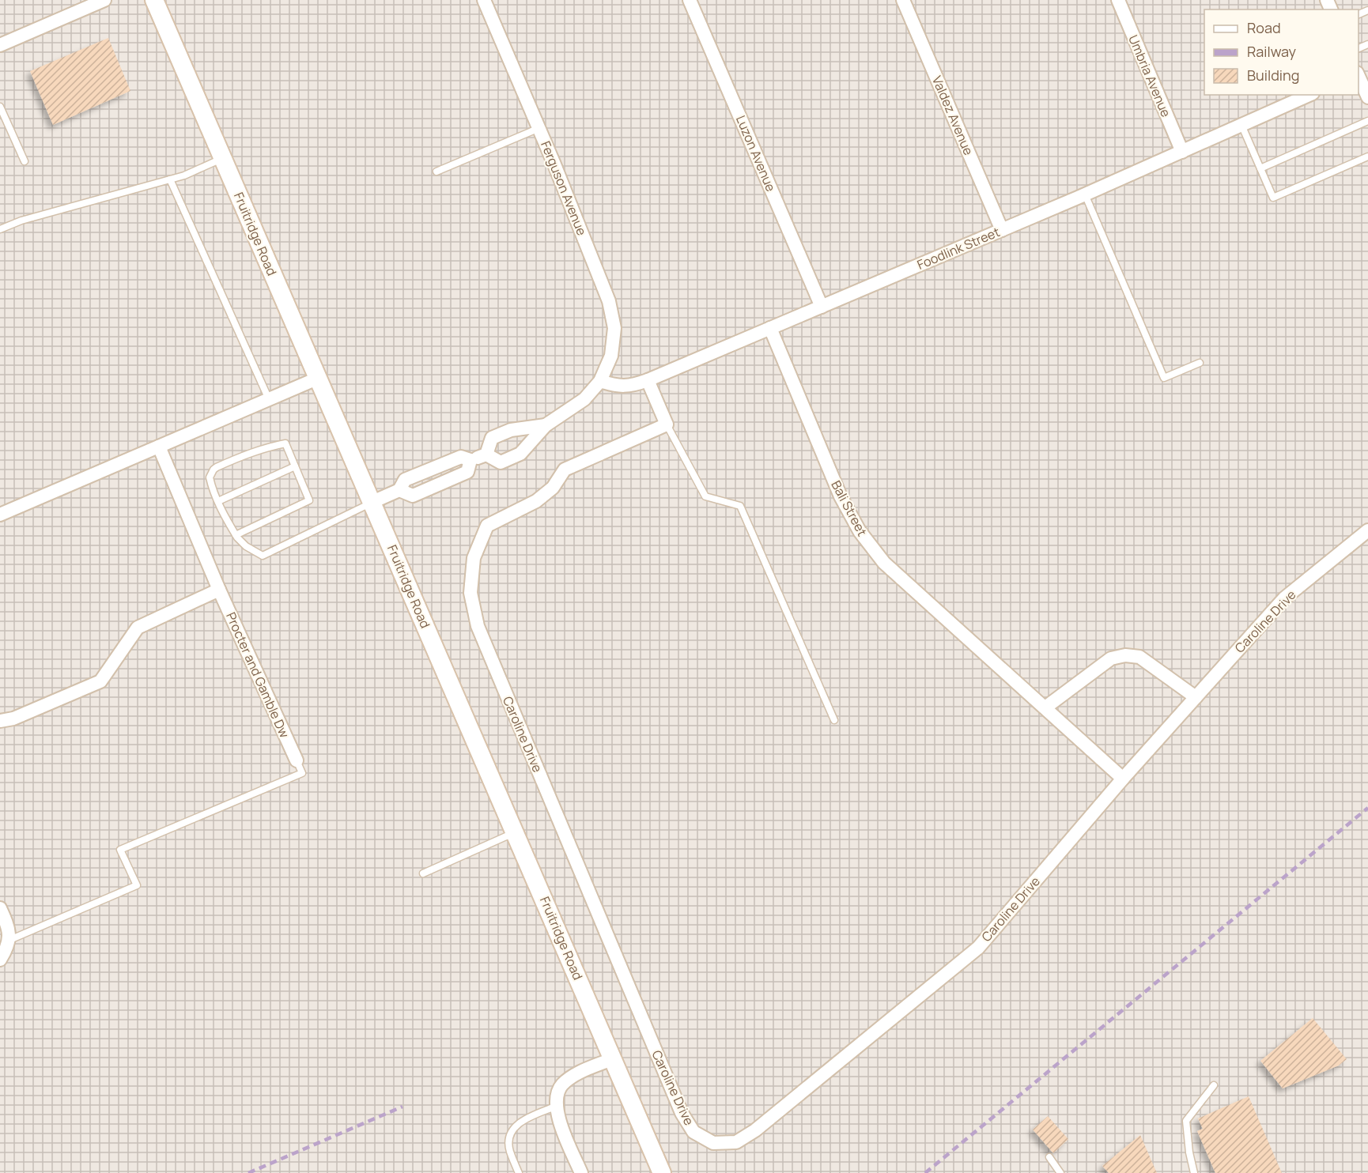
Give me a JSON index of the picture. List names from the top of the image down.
{
  "streets": {
    "main road": ["Fruitridge Road"],
    "street": [
      "Umbria Avenue",
      "Valdez Avenue",
      "Luzon Avenue",
      "Ferguson Avenue",
      "Foodlink Street",
      "Bali Street",
      "Caroline Drive",
      "Procter and Gamble Dw"
    ]
  },
  "crossings": [
    ["Umbria Avenue", "Foodlink Street"],
    ["Valdez Avenue", "Foodlink Street"],
    ["Luzon Avenue", "Foodlink Street"],
    ["Ferguson Avenue", "Foodlink Street"],
    ["Foodlink Street", "Bali Street"],
    ["Bali Street", "Caroline Drive"]
  ],
  "legend": ["Road", "Railway", "Building"]
}
